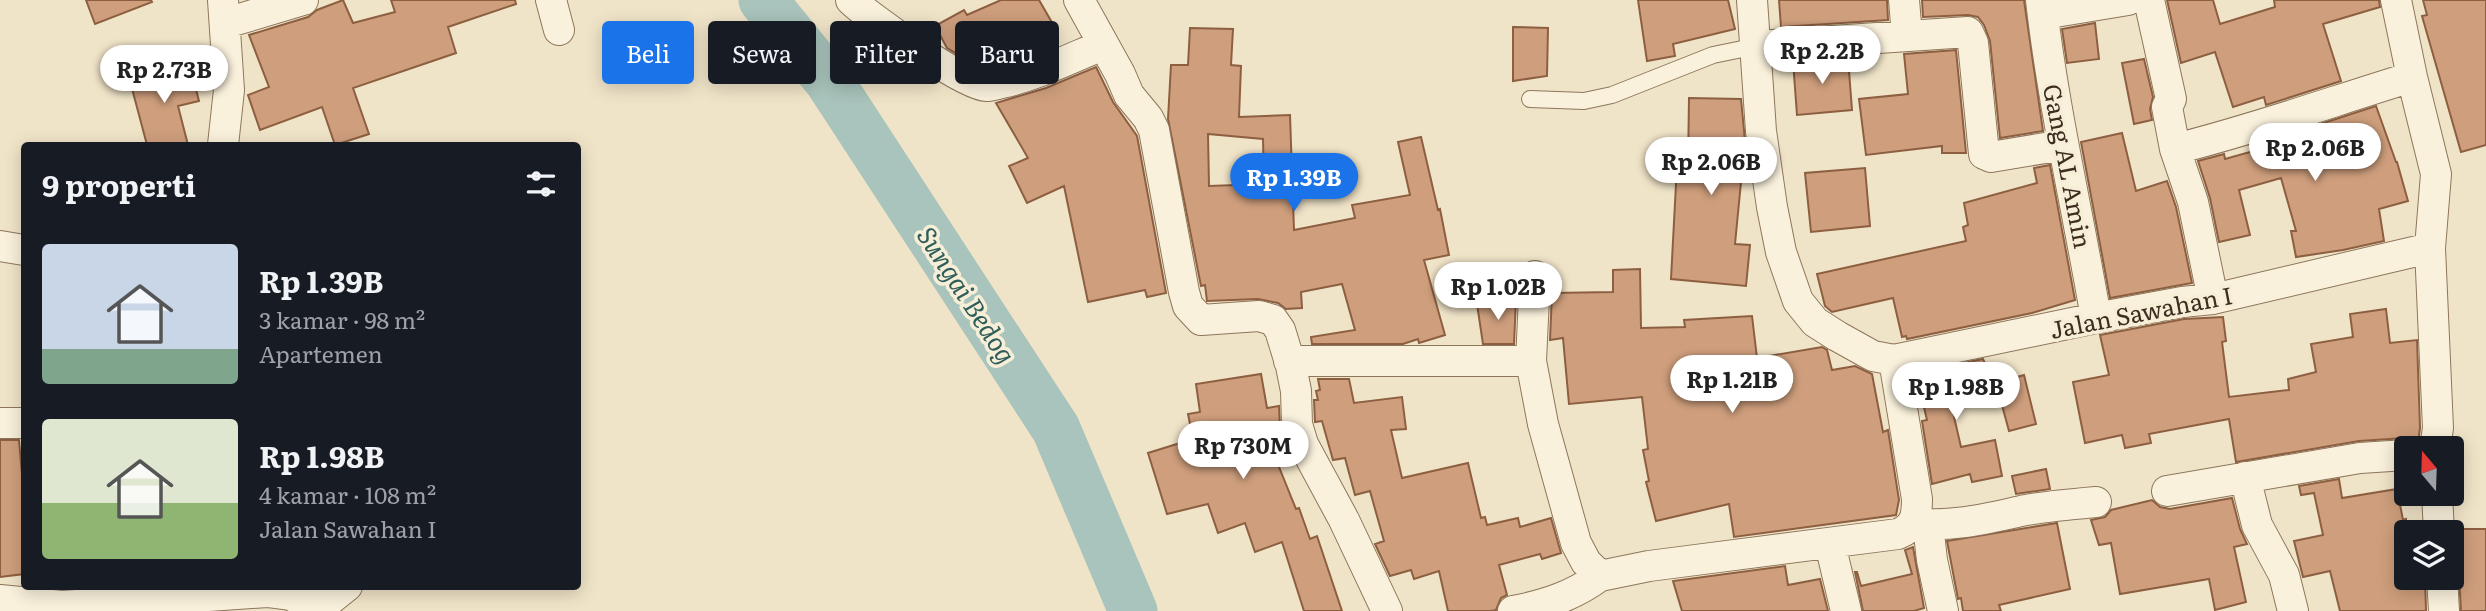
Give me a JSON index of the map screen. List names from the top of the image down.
{
  "streets": {
    "street": ["Gang AL Amin", "Jalan Sawahan I"]
  },
  "crossings": [
    ["Gang AL Amin", "Jalan Sawahan I"]
  ],
  "water": ["Sungai Bedog"],
  "north": "top",
  "page": {
    "chip": [
      "Beli",
      "Sewa",
      "Filter",
      "Baru"
    ],
    "price": [
      "Rp 2.2B",
      "Rp 2.73B",
      "Rp 2.06B",
      "Rp 2.06B",
      "Rp 1.39B",
      "Rp 1.02B",
      "Rp 1.21B",
      "Rp 1.98B",
      "Rp 730M"
    ],
    "heading": "9 properti",
    "list": [
      {
        "name": "Rp 1.39B",
        "note": "3 kamar · 98 m² · Apartemen"
      },
      {
        "name": "Rp 1.98B",
        "note": "4 kamar · 108 m² · Jalan Sawahan I"
      }
    ]
  }
}
